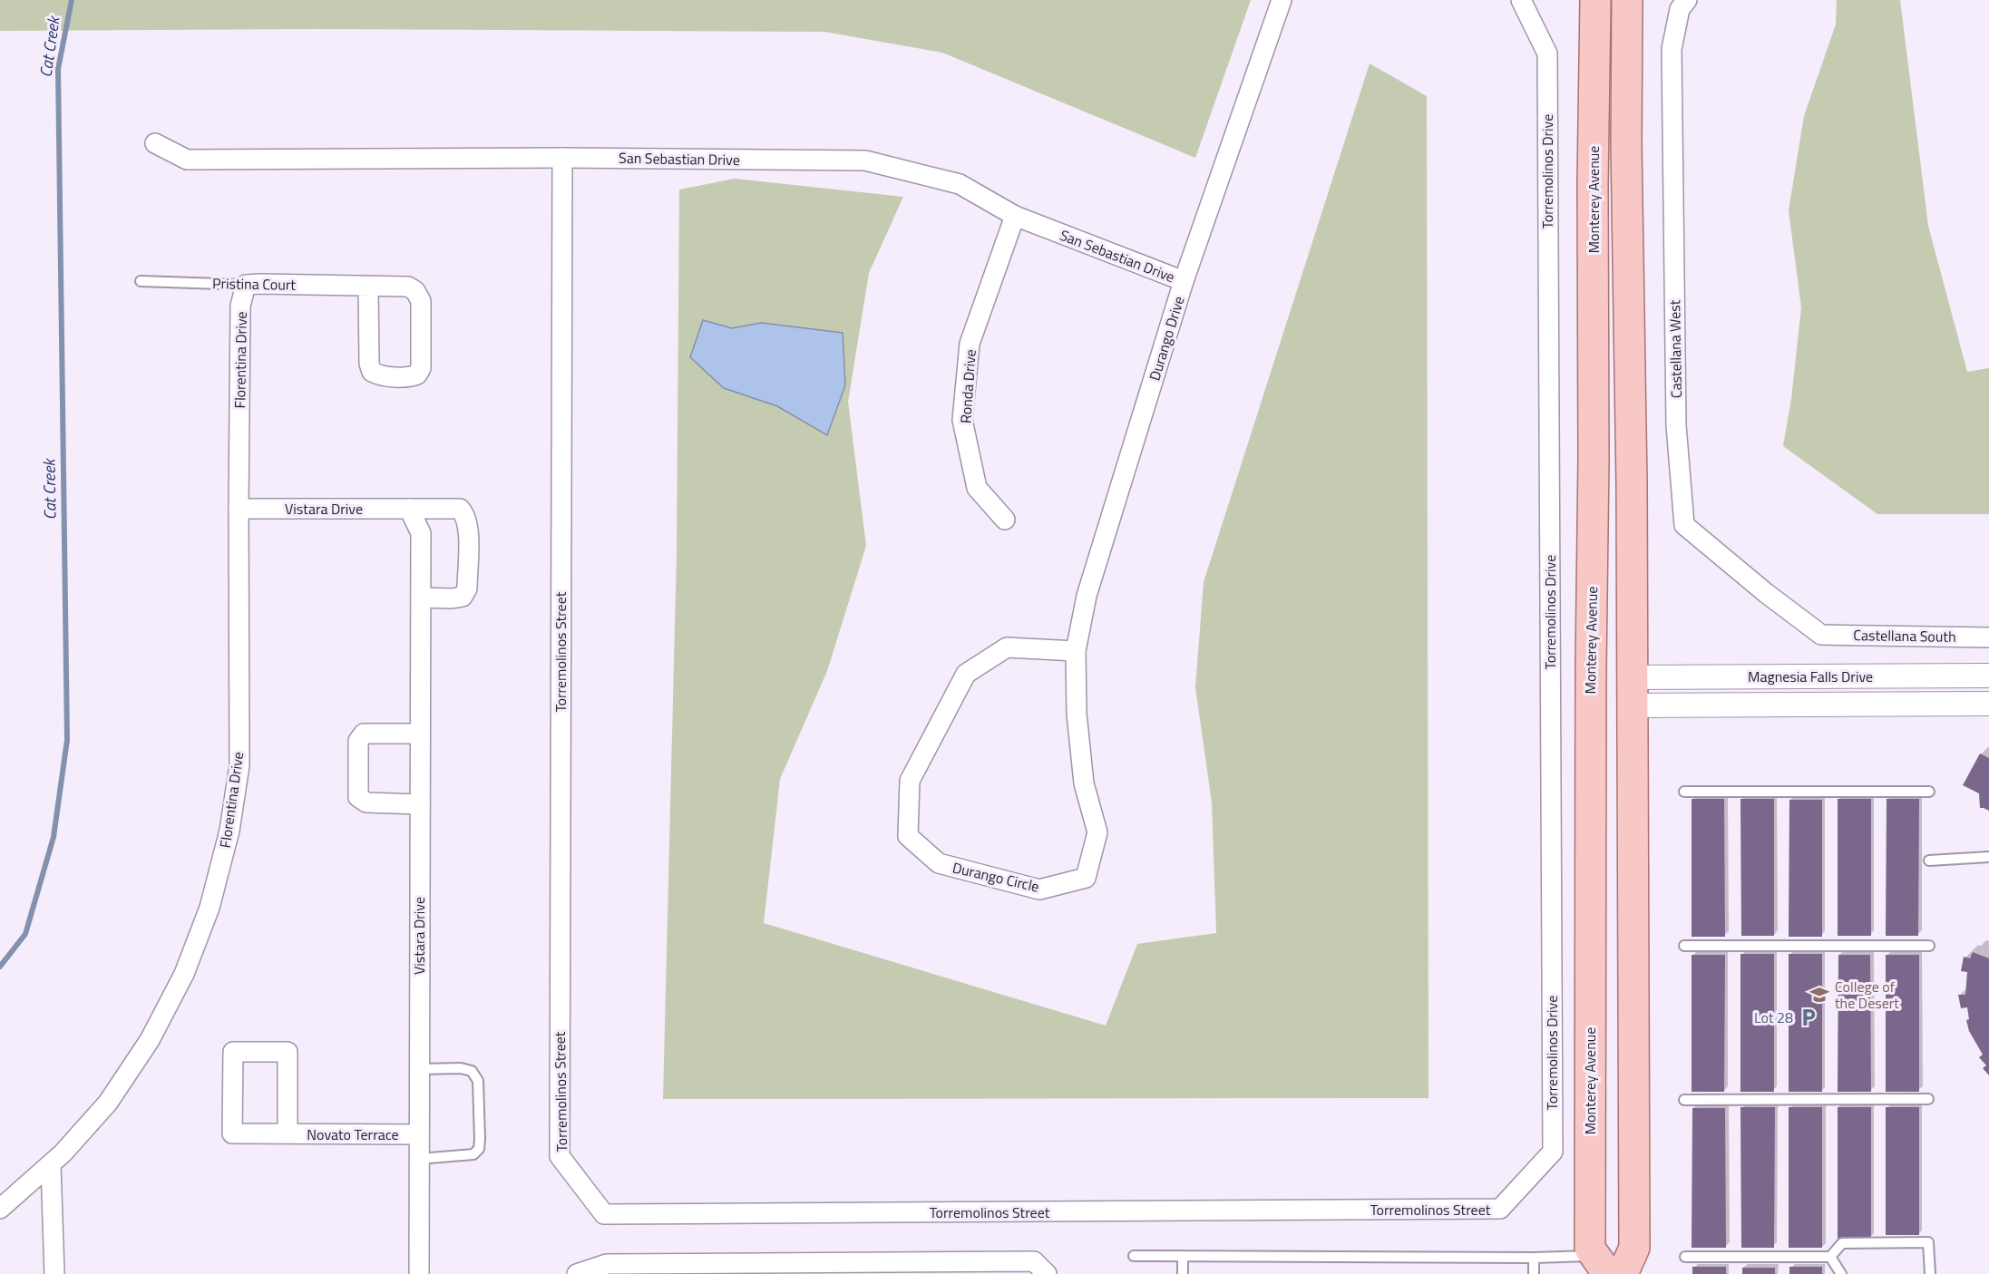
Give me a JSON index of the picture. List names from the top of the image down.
{
  "streets": {
    "main road": ["Monterey Avenue"],
    "street": [
      "San Sebastian Drive",
      "Torremolinos Drive",
      "Pristina Court",
      "Durango Drive",
      "Castellana West",
      "Florentina Drive",
      "Ronda Drive",
      "Vistara Drive",
      "Castellana South",
      "Torremolinos Street",
      "Magnesia Falls Drive",
      "Durango Circle",
      "Novato Terrace"
    ]
  },
  "crossings": [
    ["San Sebastian Drive", "Durango Drive"],
    ["San Sebastian Drive", "Ronda Drive"],
    ["San Sebastian Drive", "Torremolinos Street"],
    ["Torremolinos Drive", "Torremolinos Street"],
    ["Pristina Court", "Florentina Drive"],
    ["Durango Drive", "Durango Circle"],
    ["Castellana West", "Castellana South"],
    ["Florentina Drive", "Vistara Drive"],
    ["Vistara Drive", "Novato Terrace"]
  ],
  "water": ["Cat Creek"],
  "places": {
    "school or university": ["College of the Desert"],
    "parking": ["Lot 28"]
  }
}
